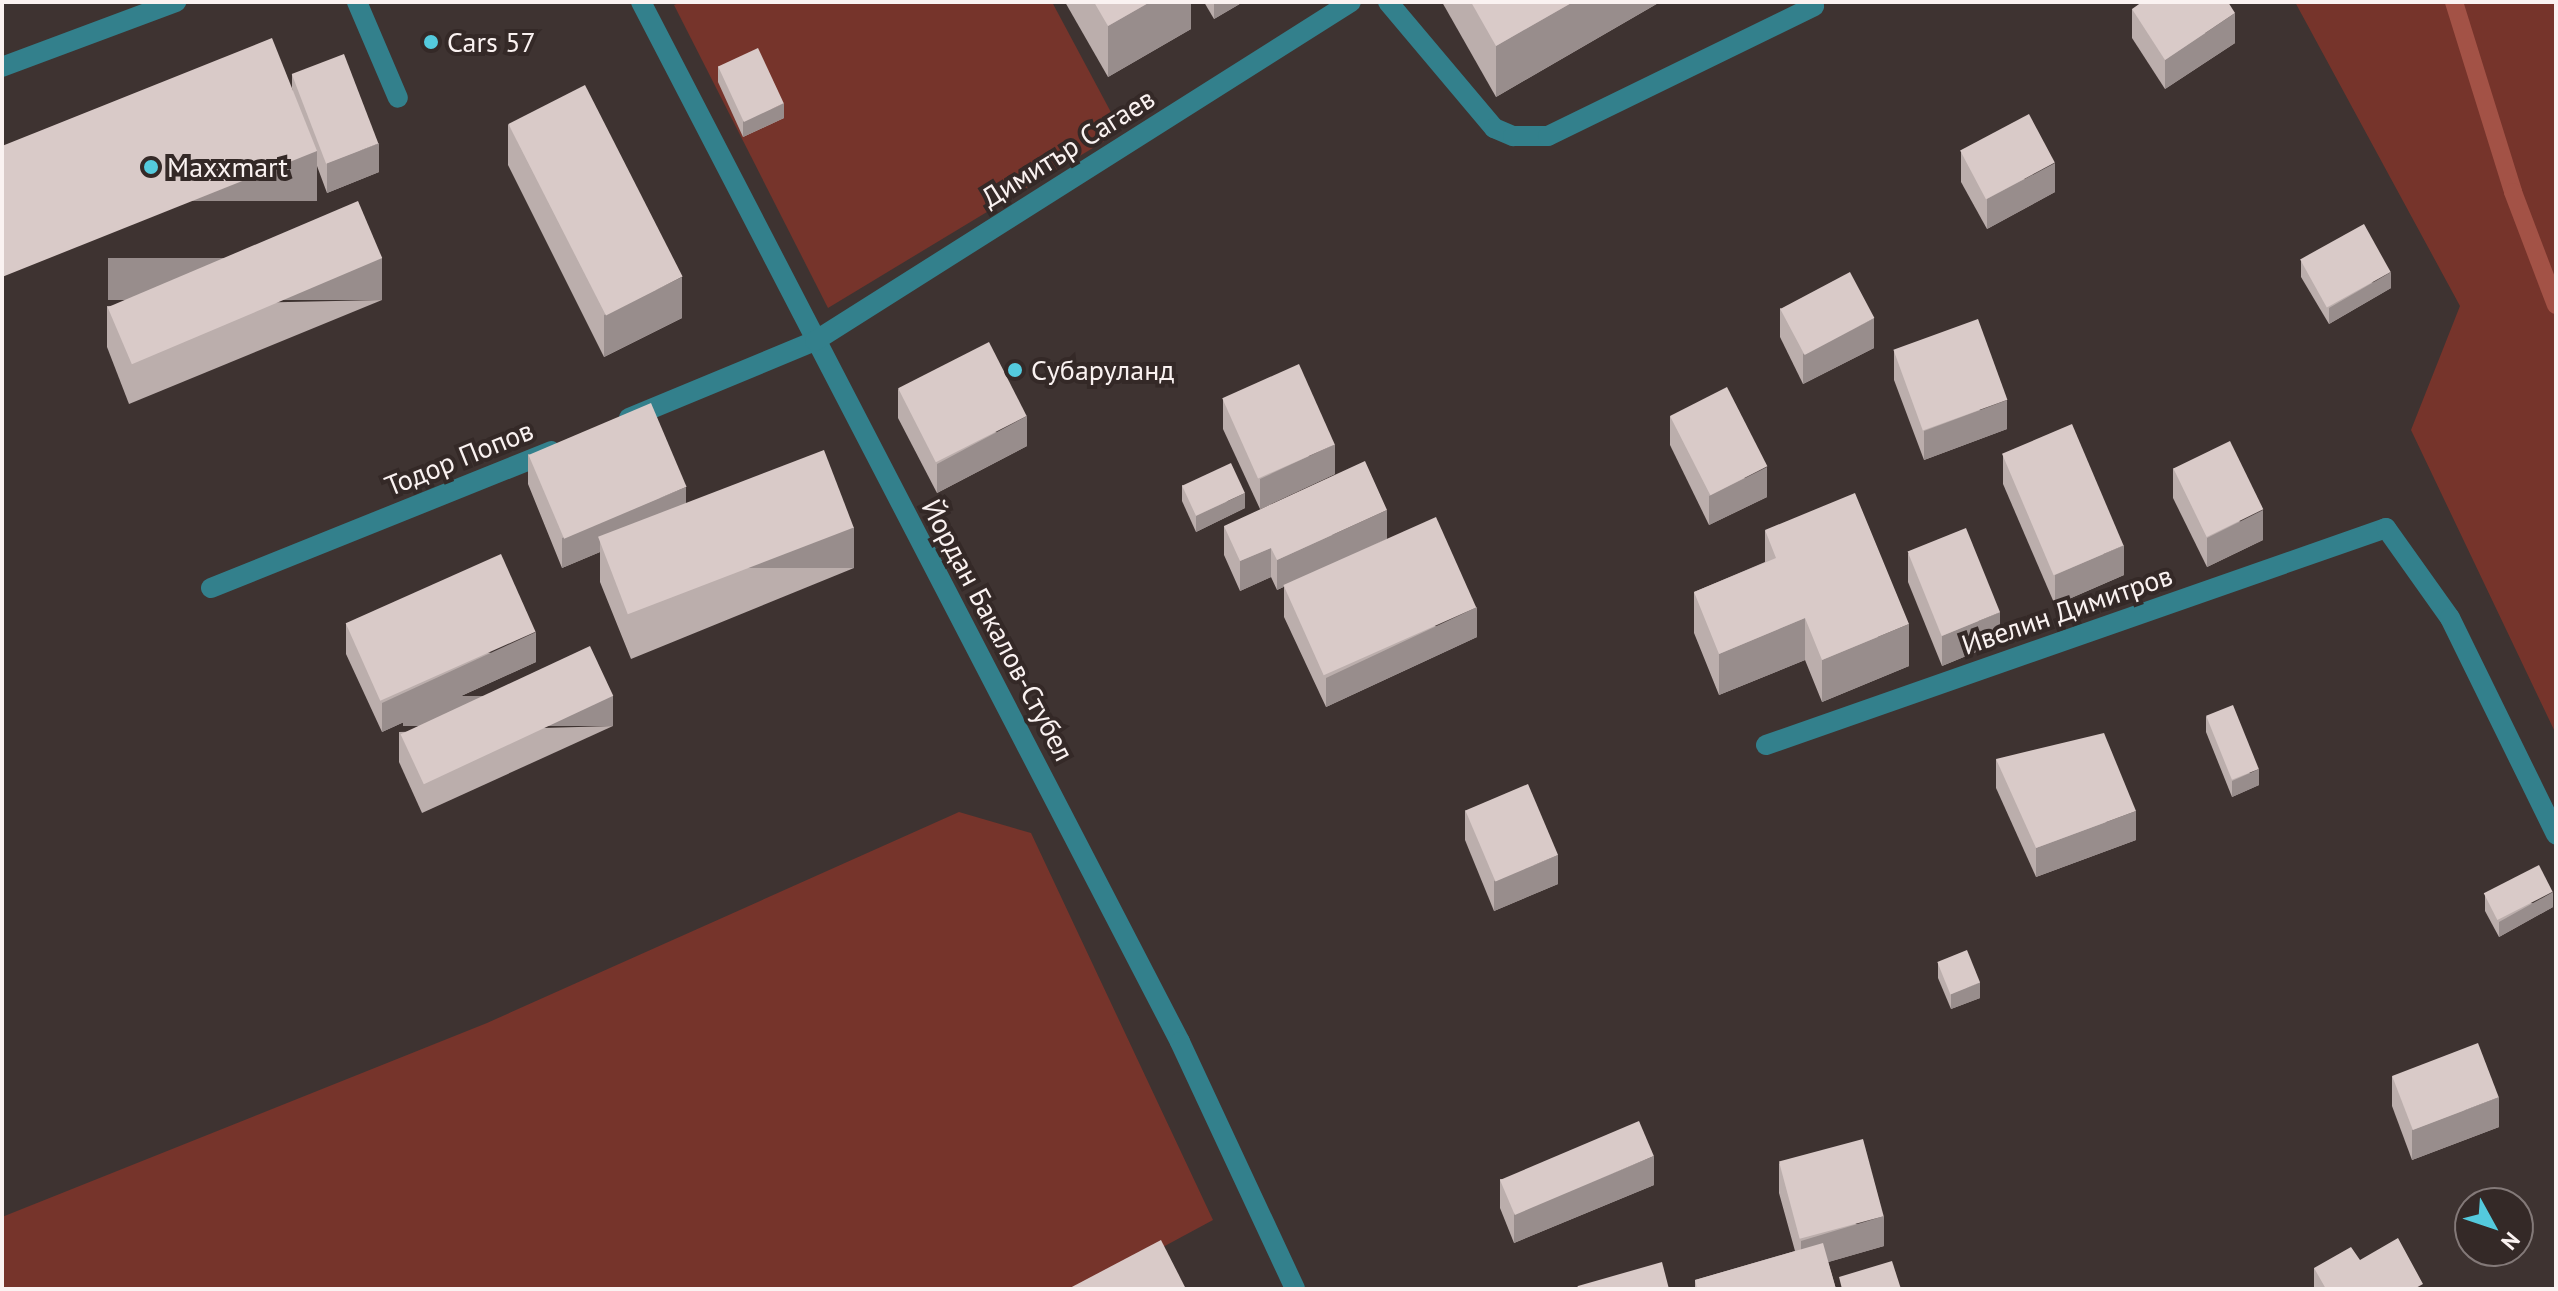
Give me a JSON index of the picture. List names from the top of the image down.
{
  "streets": {
    "street": [
      "Димитър Сагаев",
      "Тодор Попов",
      "Ивелин Димитров",
      "Йордан Бакалов-Стубел"
    ]
  },
  "crossings": [
    ["Димитър Сагаев", "Йордан Бакалов-Стубел"]
  ],
  "places": ["Cars 57", "Maxxmart", "Субаруланд"],
  "north": "bottom right"
}
